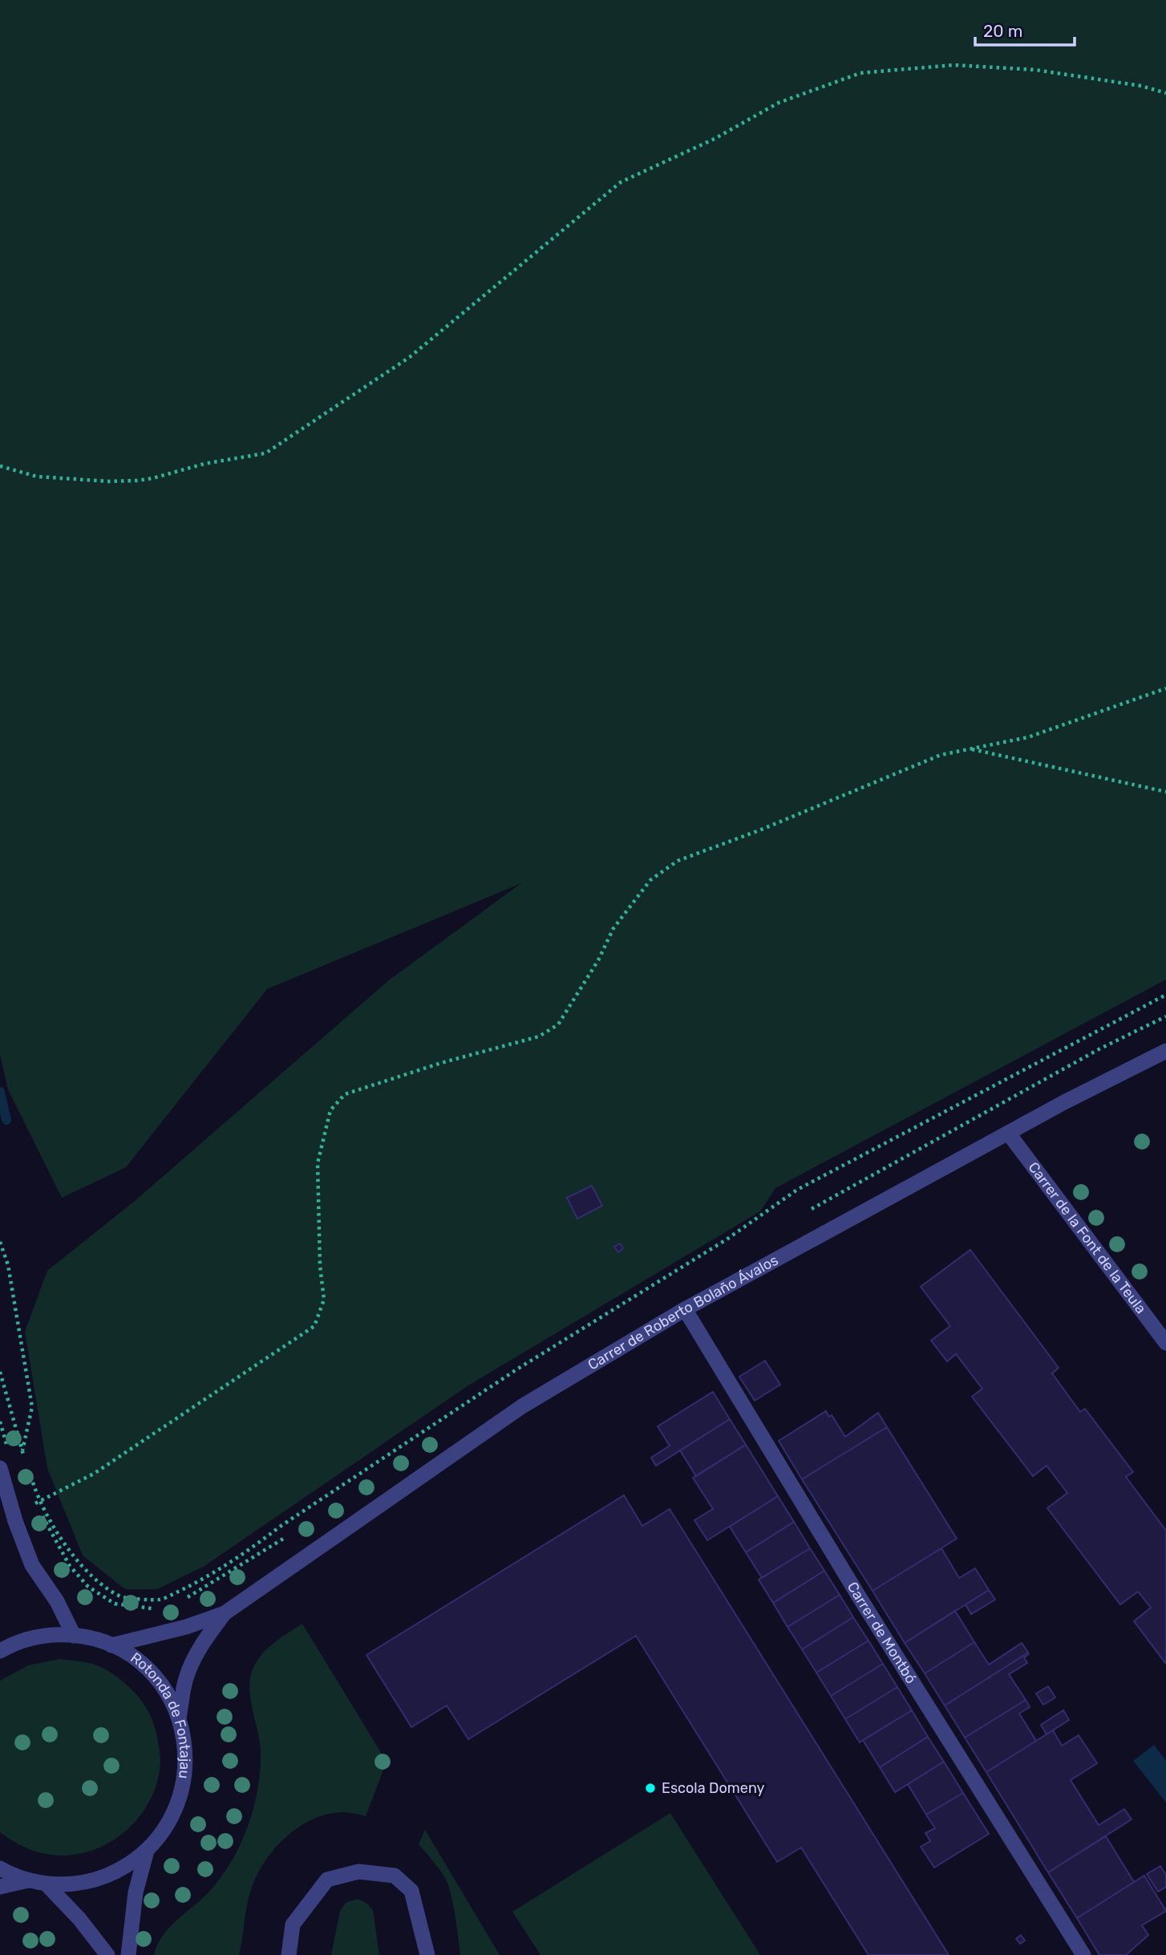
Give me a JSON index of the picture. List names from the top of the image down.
{
  "streets": {
    "street": [
      "Carrer de la Font de la Teula",
      "Carrer de Roberto Bolaño Ávalos",
      "Carrer de Montbó",
      "Rotonda de Fontajau"
    ]
  },
  "crossings": [
    ["Carrer de la Font de la Teula", "Carrer de Roberto Bolaño Ávalos"],
    ["Carrer de Roberto Bolaño Ávalos", "Carrer de Montbó"],
    ["Carrer de Roberto Bolaño Ávalos", "Rotonda de Fontajau"]
  ],
  "places": ["Escola Domeny"],
  "scale_bar": "20 m"
}
